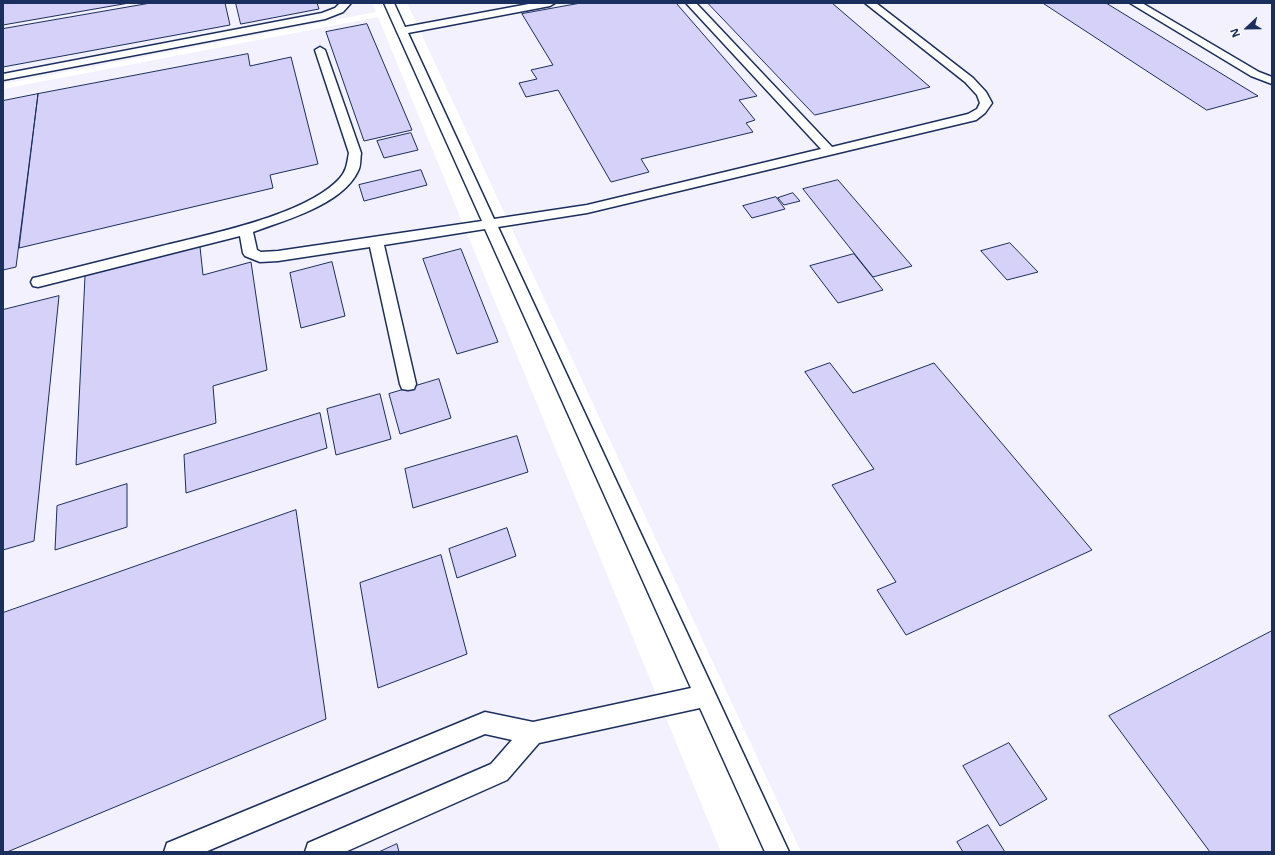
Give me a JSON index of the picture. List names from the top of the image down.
{
  "north": "left"
}
